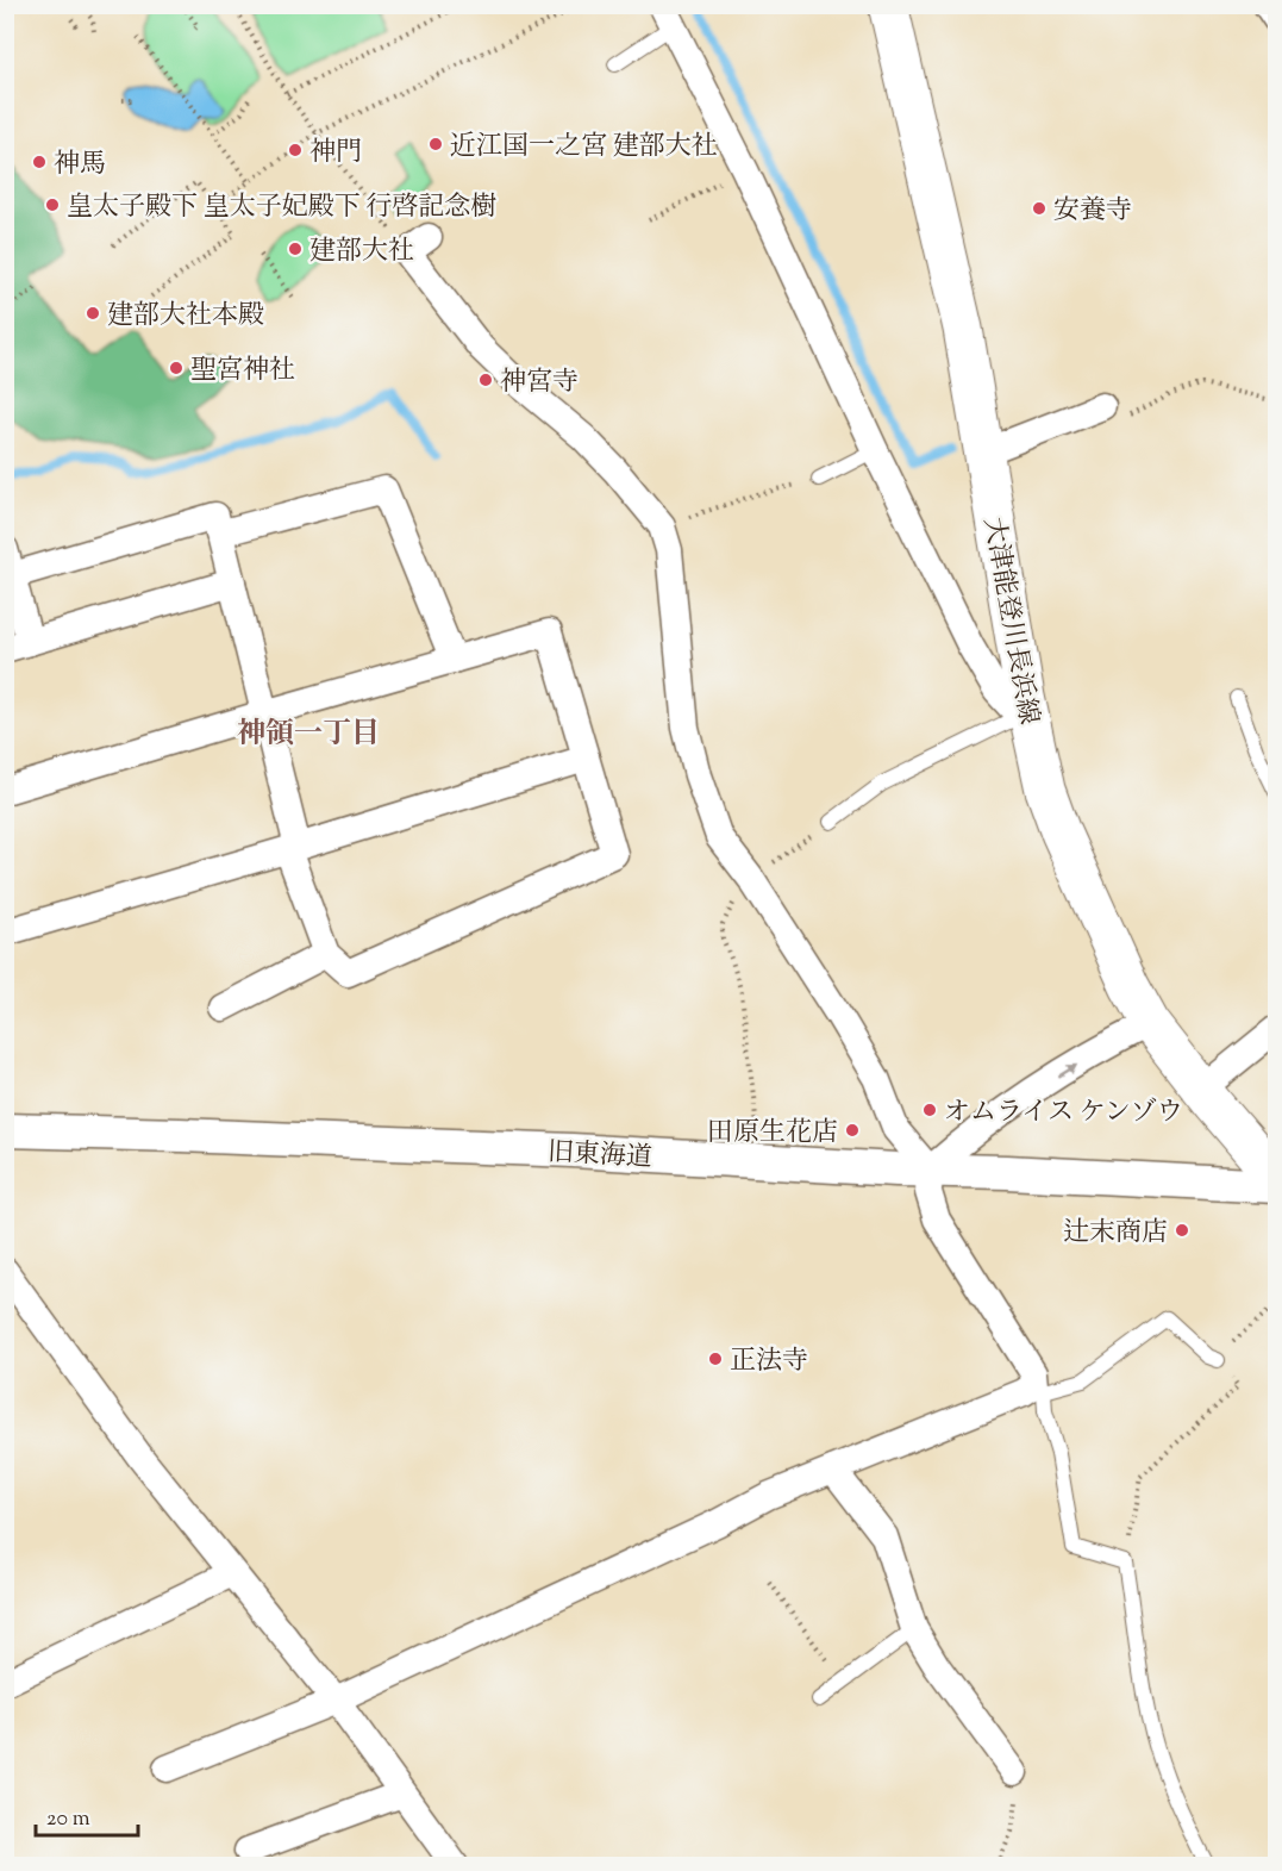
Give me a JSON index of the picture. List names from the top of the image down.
{
  "streets": {
    "main road": ["大津能登川長浜線"],
    "street": ["旧東海道"]
  },
  "districts": ["神領一丁目"],
  "places": [
    "近江国一之宮 建部大社",
    "神門",
    "神馬",
    "皇太子殿下 皇太子妃殿下 行啓記念樹",
    "安養寺",
    "建部大社",
    "建部大社本殿",
    "聖宮神社",
    "神宮寺",
    "オムライス ケンゾウ",
    "田原生花店",
    "辻末商店",
    "正法寺"
  ],
  "scale_bar": "20 m"
}
